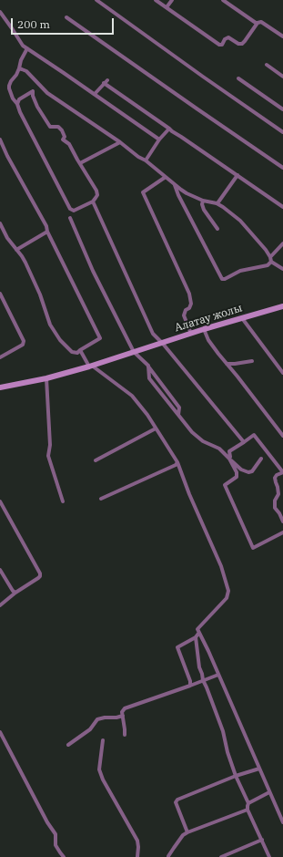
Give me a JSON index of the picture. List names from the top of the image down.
{
  "streets": {
    "main road": ["Алатау жолы"]
  },
  "scale_bar": "200 m"
}
